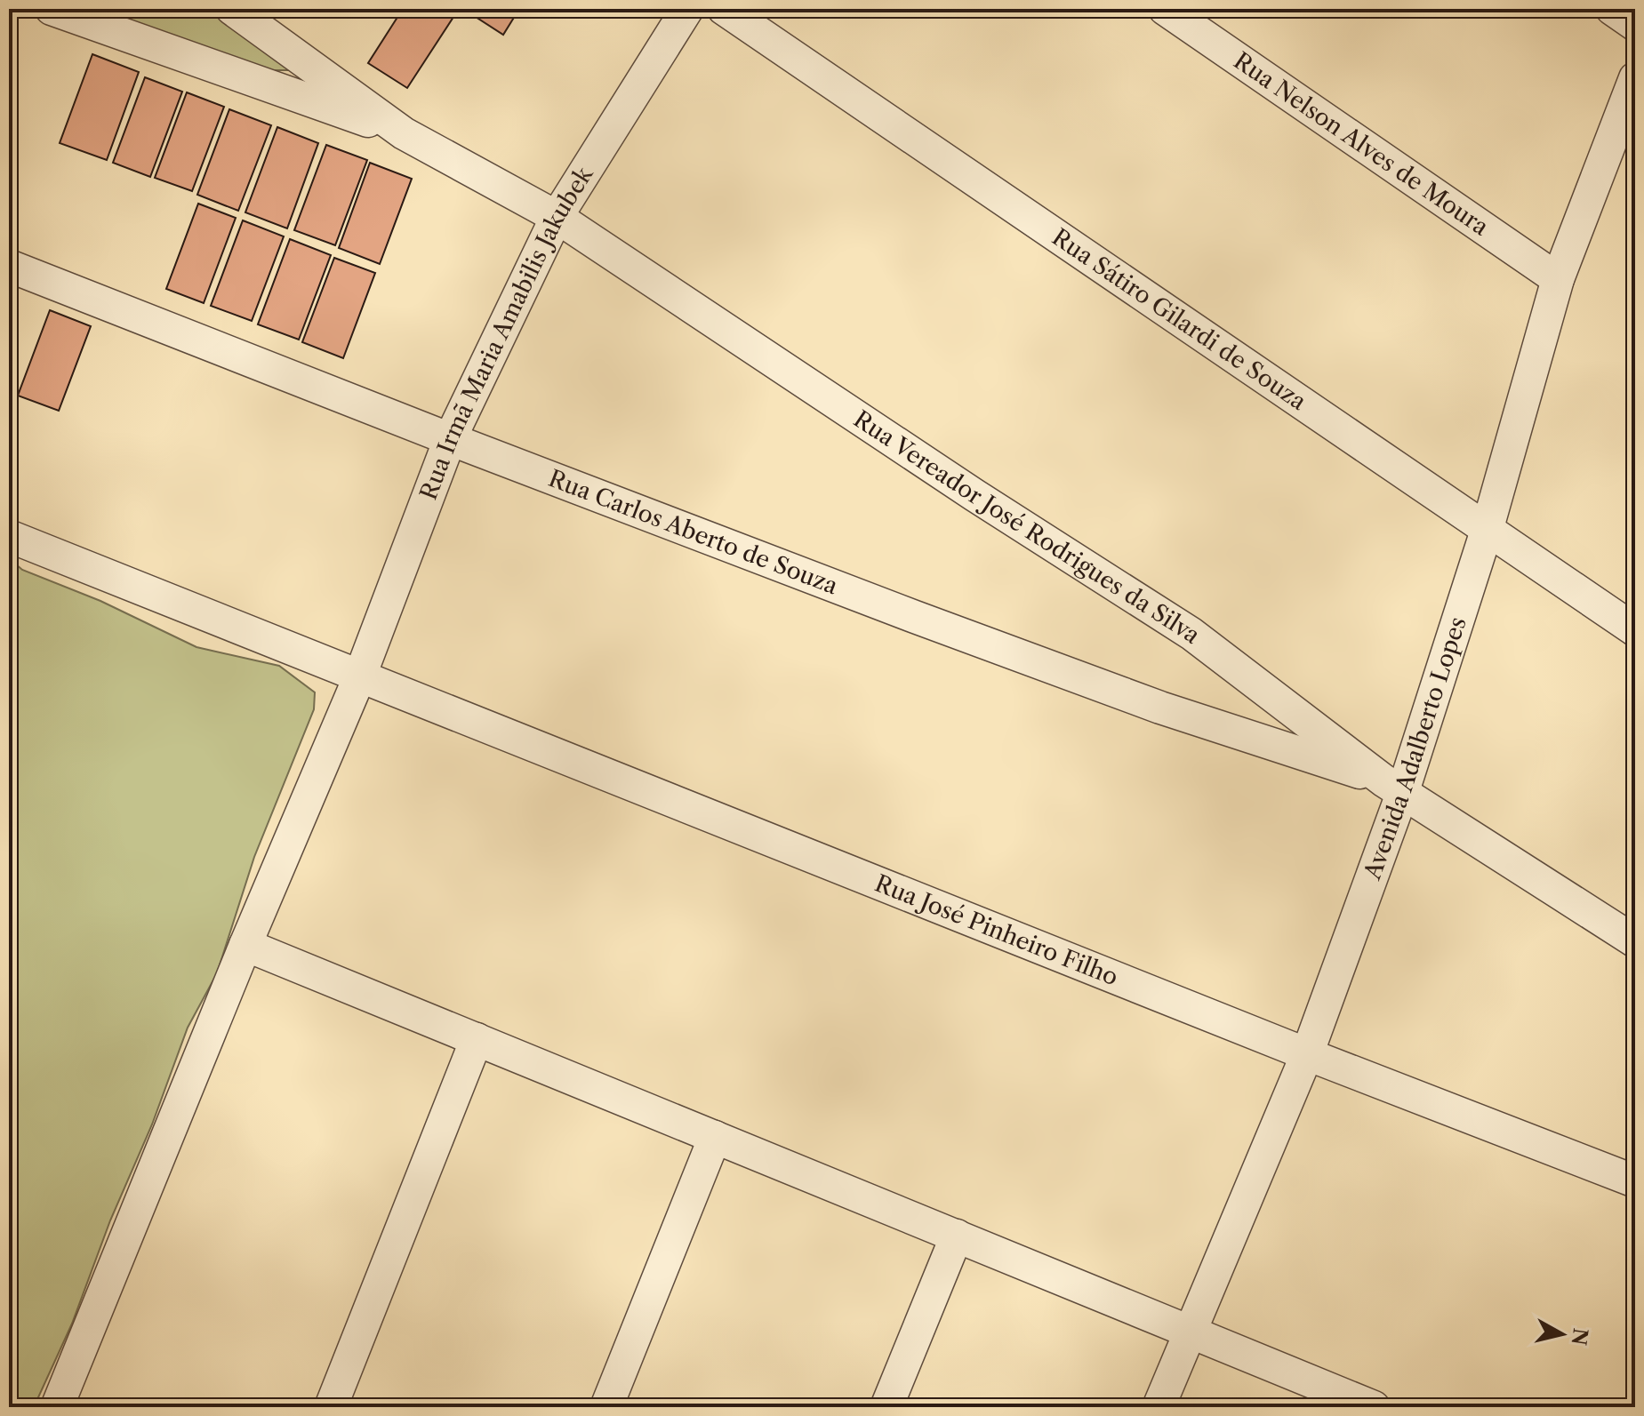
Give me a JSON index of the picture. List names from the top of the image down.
{
  "streets": {
    "street": [
      "Rua Nelson Alves de Moura",
      "Rua Sátiro Gilardi de Souza",
      "Rua Irmã Maria Amabilis Jakubek",
      "Rua Vereador José Rodrigues da Silva",
      "Rua Carlos Aberto de Souza",
      "Avenida Adalberto Lopes",
      "Rua José Pinheiro Filho"
    ]
  },
  "crossings": [
    ["Rua Nelson Alves de Moura", "Avenida Adalberto Lopes"],
    ["Rua Sátiro Gilardi de Souza", "Avenida Adalberto Lopes"],
    ["Rua Irmã Maria Amabilis Jakubek", "Rua Vereador José Rodrigues da Silva"],
    ["Rua Irmã Maria Amabilis Jakubek", "Rua Carlos Aberto de Souza"],
    ["Rua Irmã Maria Amabilis Jakubek", "Rua José Pinheiro Filho"],
    ["Rua Vereador José Rodrigues da Silva", "Rua Carlos Aberto de Souza"],
    ["Rua Vereador José Rodrigues da Silva", "Avenida Adalberto Lopes"],
    ["Rua Carlos Aberto de Souza", "Avenida Adalberto Lopes"],
    ["Avenida Adalberto Lopes", "Rua José Pinheiro Filho"]
  ],
  "north": "right"
}
